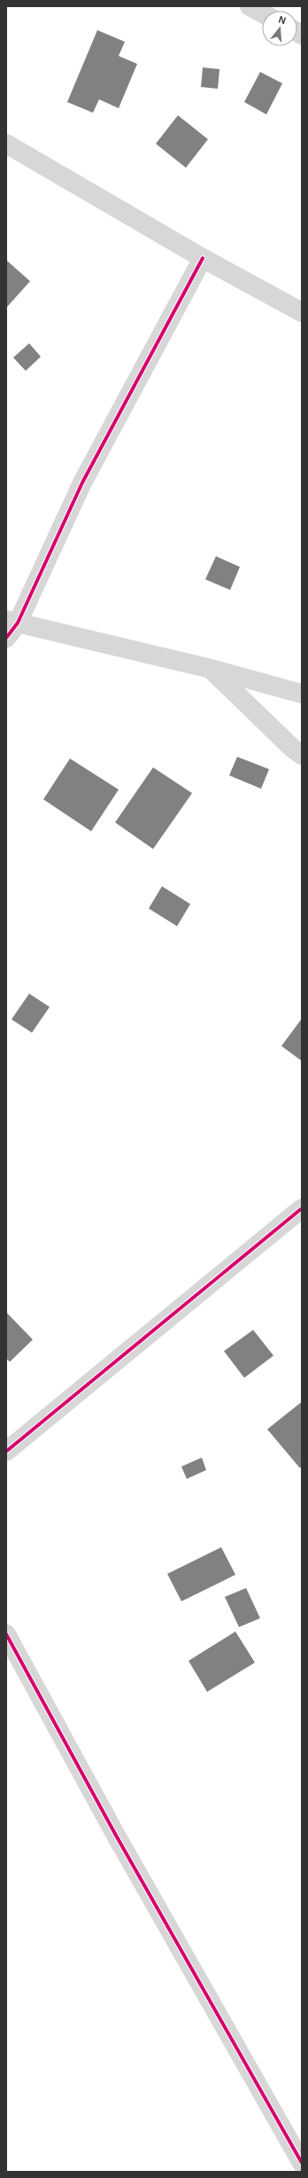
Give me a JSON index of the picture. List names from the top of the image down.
{
  "north": "top"
}
